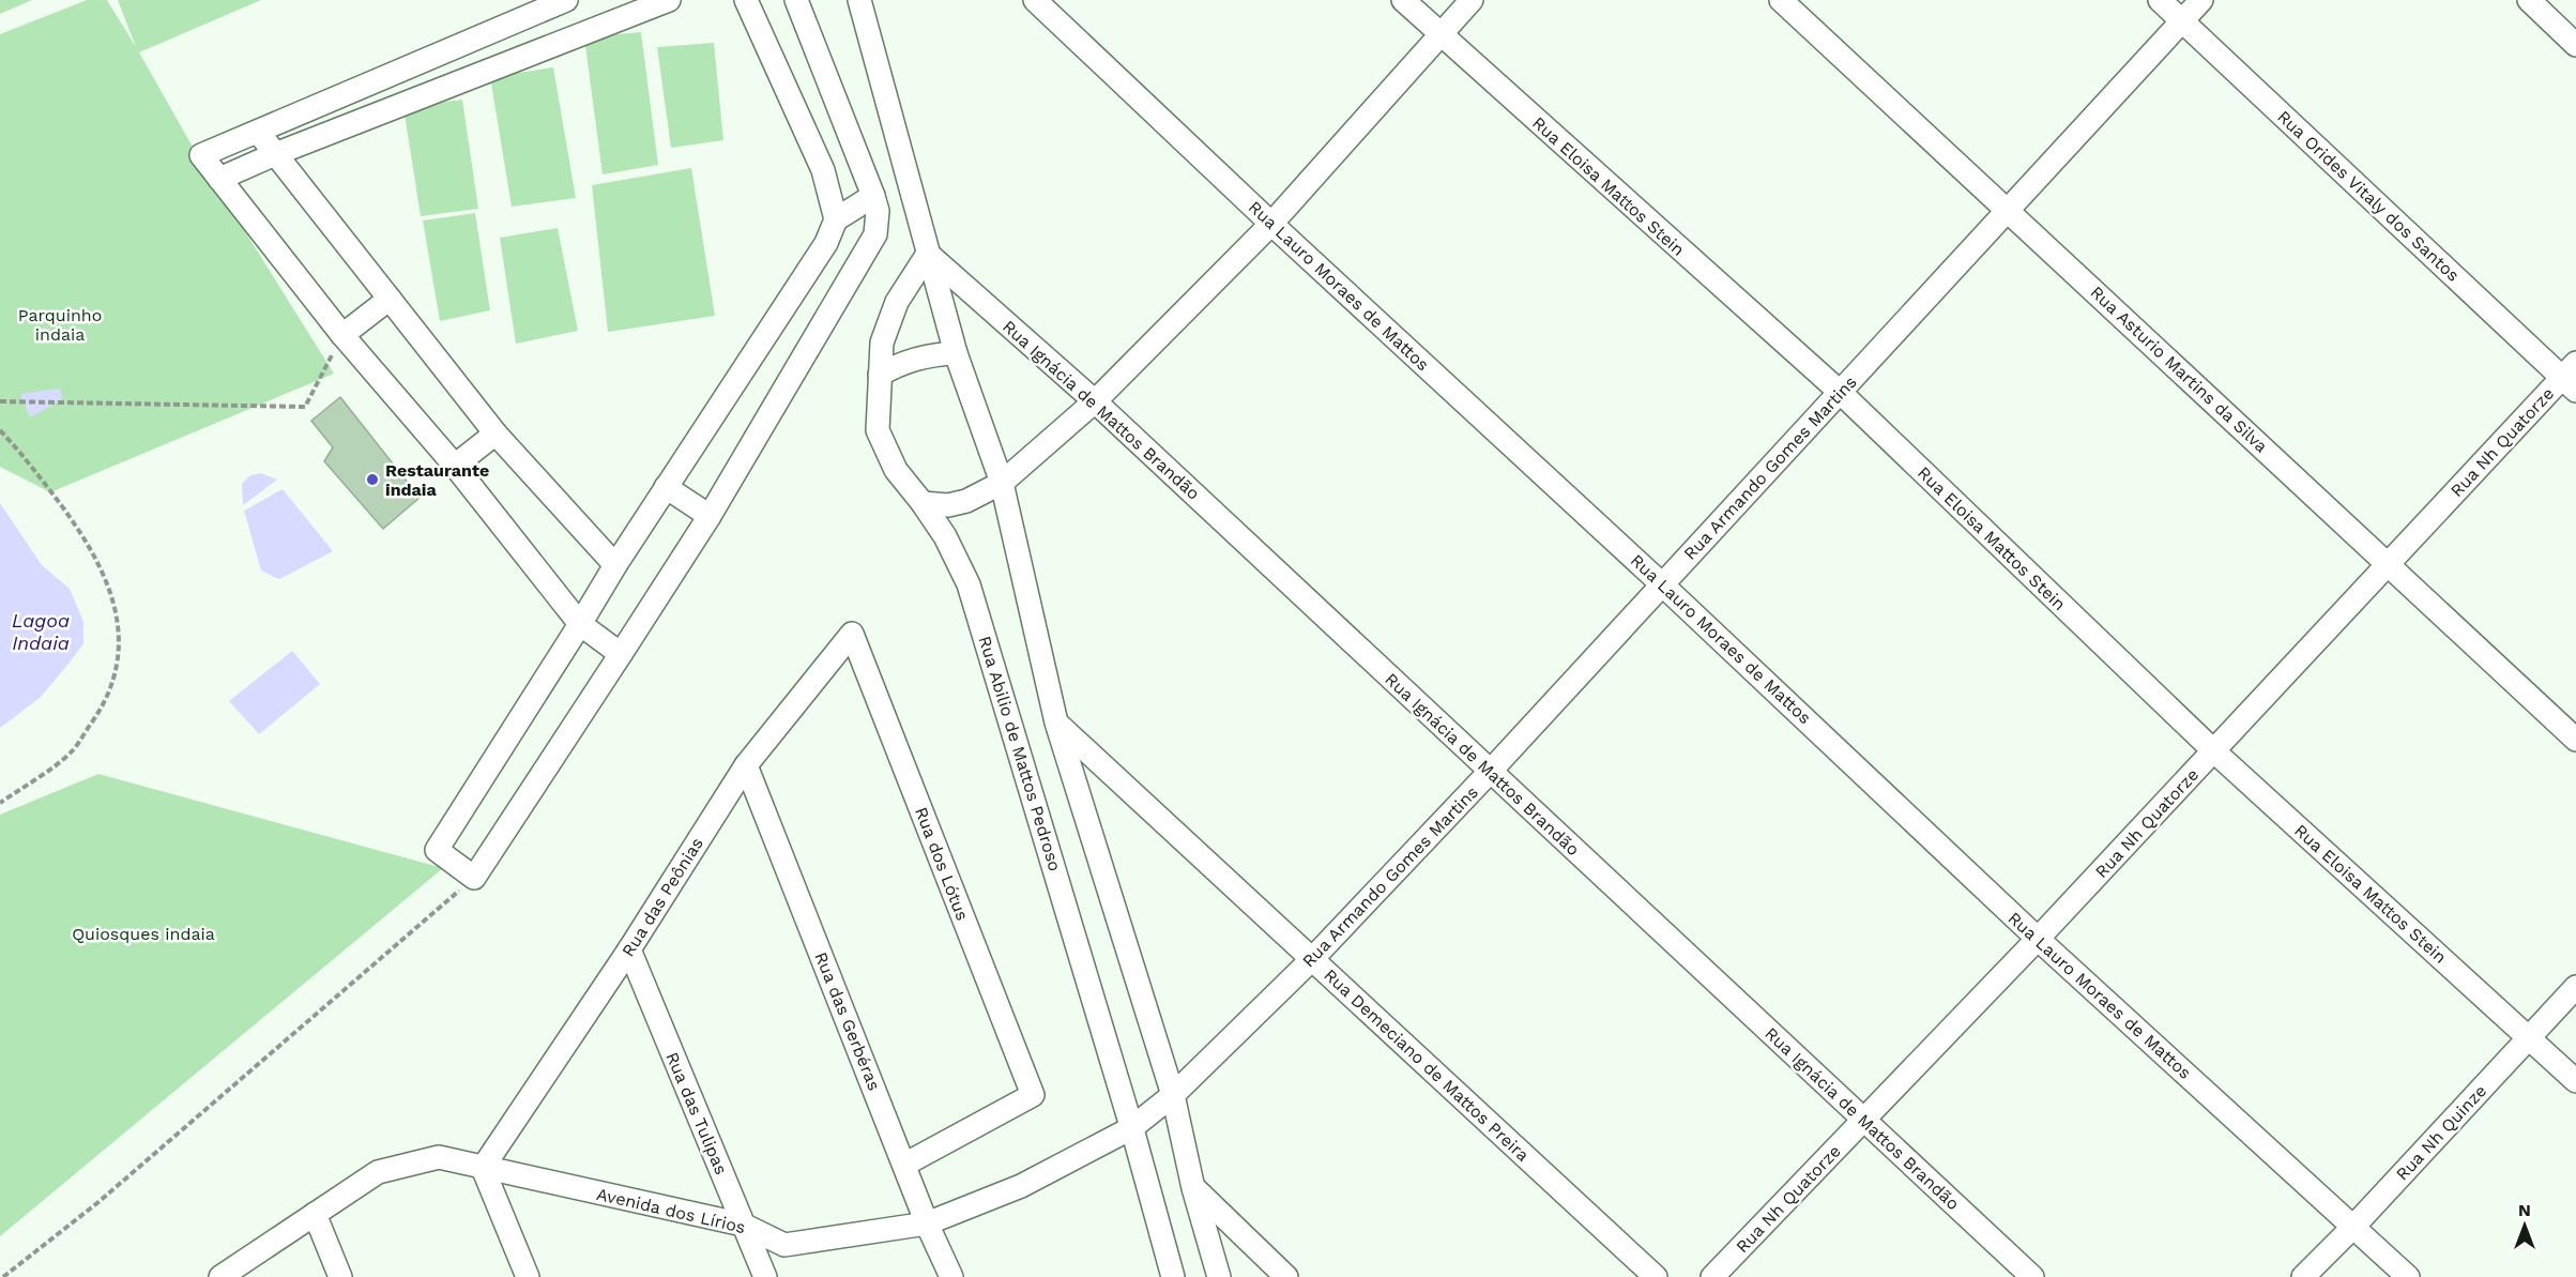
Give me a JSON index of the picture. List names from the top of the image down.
{
  "streets": {
    "street": [
      "Rua Eloisa Mattos Stein",
      "Rua Orides Vitaly dos Santos",
      "Rua Lauro Moraes de Mattos",
      "Rua Asturio Martins da Silva",
      "Rua Ignácia de Mattos Brandão",
      "Rua Nh Quatorze",
      "Rua Armando Gomes Martins",
      "Rua Abilio de Mattos Pedroso",
      "Rua dos Lótus",
      "Rua das Peônias",
      "Rua das Gerbéras",
      "Rua Demeciano de Mattos Preira",
      "Rua das Tulipas",
      "Rua Nh Quinze",
      "Avenida dos Lírios"
    ]
  },
  "crossings": [
    ["Rua Eloisa Mattos Stein", "Rua Nh Quatorze"],
    ["Rua Eloisa Mattos Stein", "Rua Armando Gomes Martins"],
    ["Rua Eloisa Mattos Stein", "Rua Nh Quinze"],
    ["Rua Orides Vitaly dos Santos", "Rua Nh Quatorze"],
    ["Rua Orides Vitaly dos Santos", "Rua Armando Gomes Martins"],
    ["Rua Lauro Moraes de Mattos", "Rua Nh Quatorze"],
    ["Rua Lauro Moraes de Mattos", "Rua Armando Gomes Martins"],
    ["Rua Lauro Moraes de Mattos", "Rua Nh Quinze"],
    ["Rua Asturio Martins da Silva", "Rua Nh Quatorze"],
    ["Rua Asturio Martins da Silva", "Rua Armando Gomes Martins"],
    ["Rua Ignácia de Mattos Brandão", "Rua Nh Quatorze"],
    ["Rua Ignácia de Mattos Brandão", "Rua Armando Gomes Martins"],
    ["Rua Ignácia de Mattos Brandão", "Rua Abilio de Mattos Pedroso"],
    ["Rua Armando Gomes Martins", "Rua Abilio de Mattos Pedroso"],
    ["Rua Armando Gomes Martins", "Rua Demeciano de Mattos Preira"],
    ["Rua Armando Gomes Martins", "Avenida dos Lírios"],
    ["Rua Abilio de Mattos Pedroso", "Avenida dos Lírios"],
    ["Rua dos Lótus", "Rua das Peônias"],
    ["Rua dos Lótus", "Rua das Gerbéras"],
    ["Rua das Peônias", "Rua das Gerbéras"],
    ["Rua das Peônias", "Rua das Tulipas"],
    ["Rua das Peônias", "Avenida dos Lírios"],
    ["Rua das Gerbéras", "Avenida dos Lírios"],
    ["Rua das Tulipas", "Avenida dos Lírios"]
  ],
  "water": ["Lagoa Indaia"],
  "parks": ["Parquinho indaia", "Quiosques indaia"],
  "places": ["Restaurante indaia"],
  "north": "top"
}
